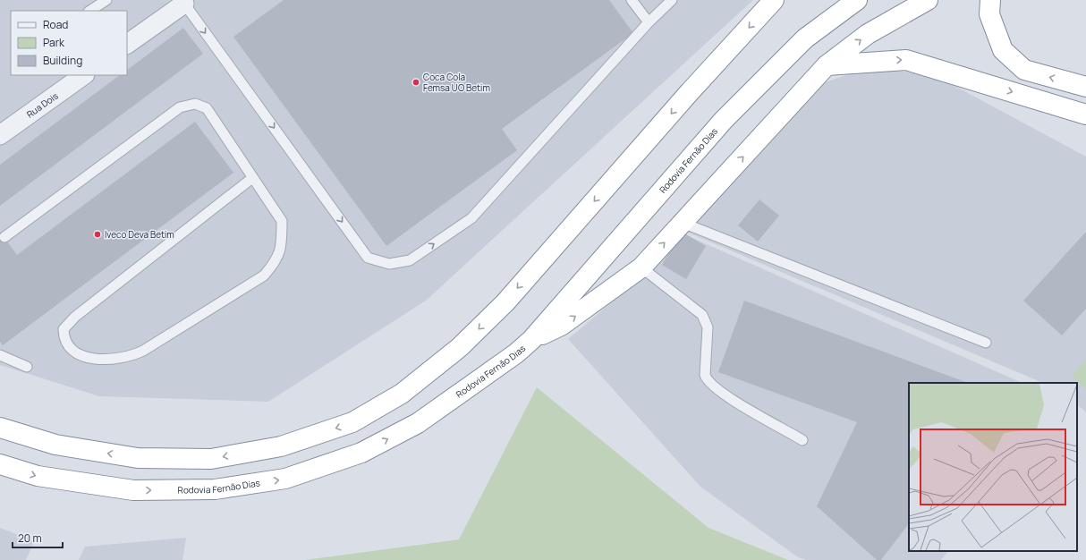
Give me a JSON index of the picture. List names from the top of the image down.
{
  "streets": {
    "highway": ["Rodovia Fernão Dias"],
    "street": ["Rua Dois"]
  },
  "one_way": ["Rodovia Fernão Dias"],
  "places": ["Coca Cola Femsa UO Betim", "Iveco Deva Betim"],
  "legend": ["Road", "Park", "Building"],
  "scale_bar": "20 m"
}
